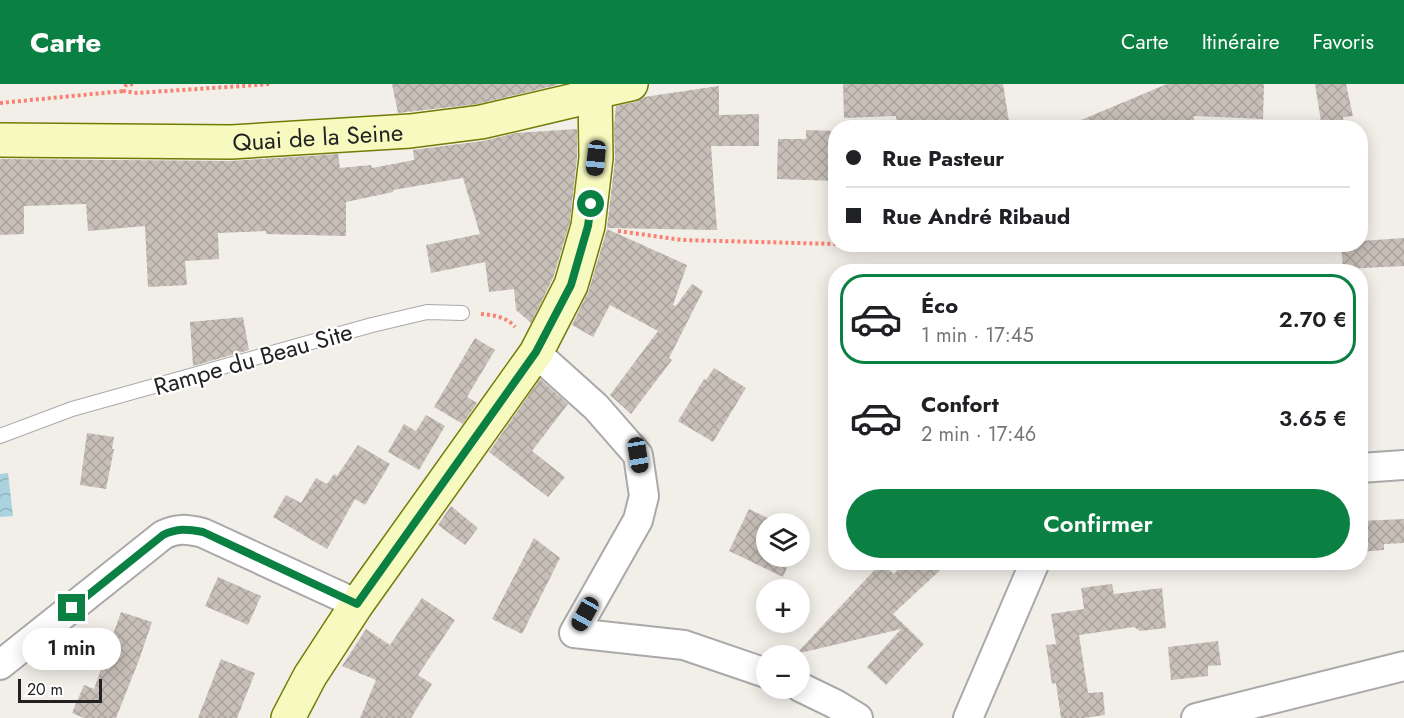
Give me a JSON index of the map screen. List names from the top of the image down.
{
  "streets": {
    "street": ["Quai de la Seine"],
    "lane": ["Rampe du Beau Site"]
  },
  "scale_bar": "20 m",
  "page": {
    "header": "Carte",
    "nav": ["Carte", "Itinéraire", "Favoris"],
    "banner": ["Rue Pasteur", "Rue André Ribaud"],
    "list": [
      {
        "name": "Éco",
        "note": "1 min · 17:45",
        "value": "2.70 €"
      },
      {
        "name": "Confort",
        "note": "2 min · 17:46",
        "value": "3.65 €"
      }
    ],
    "buttons": "Confirmer",
    "map_buttons": ["+", "−"],
    "bubble": "1 min",
    "scale": "20 m"
  }
}
